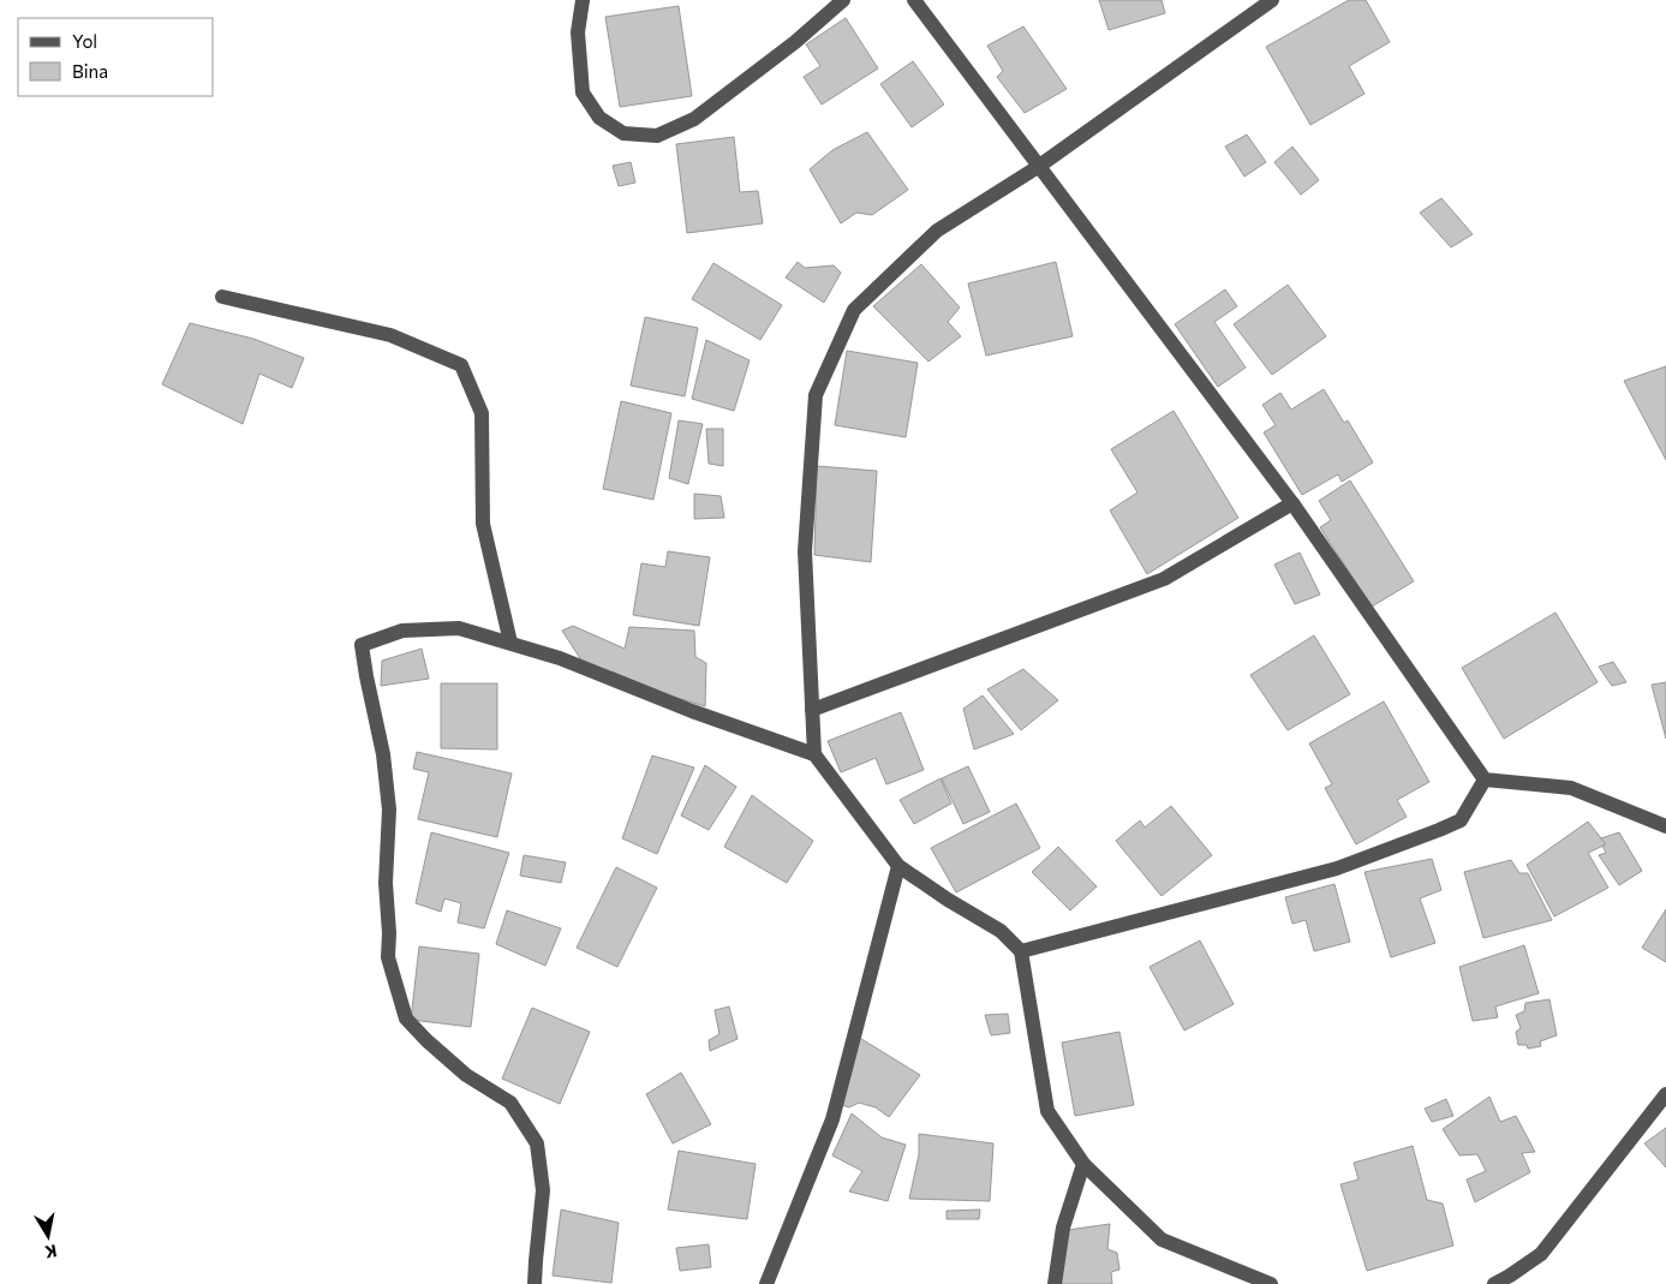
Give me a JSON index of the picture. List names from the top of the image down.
{
  "legend": ["Yol", "Bina"],
  "north": "bottom"
}
